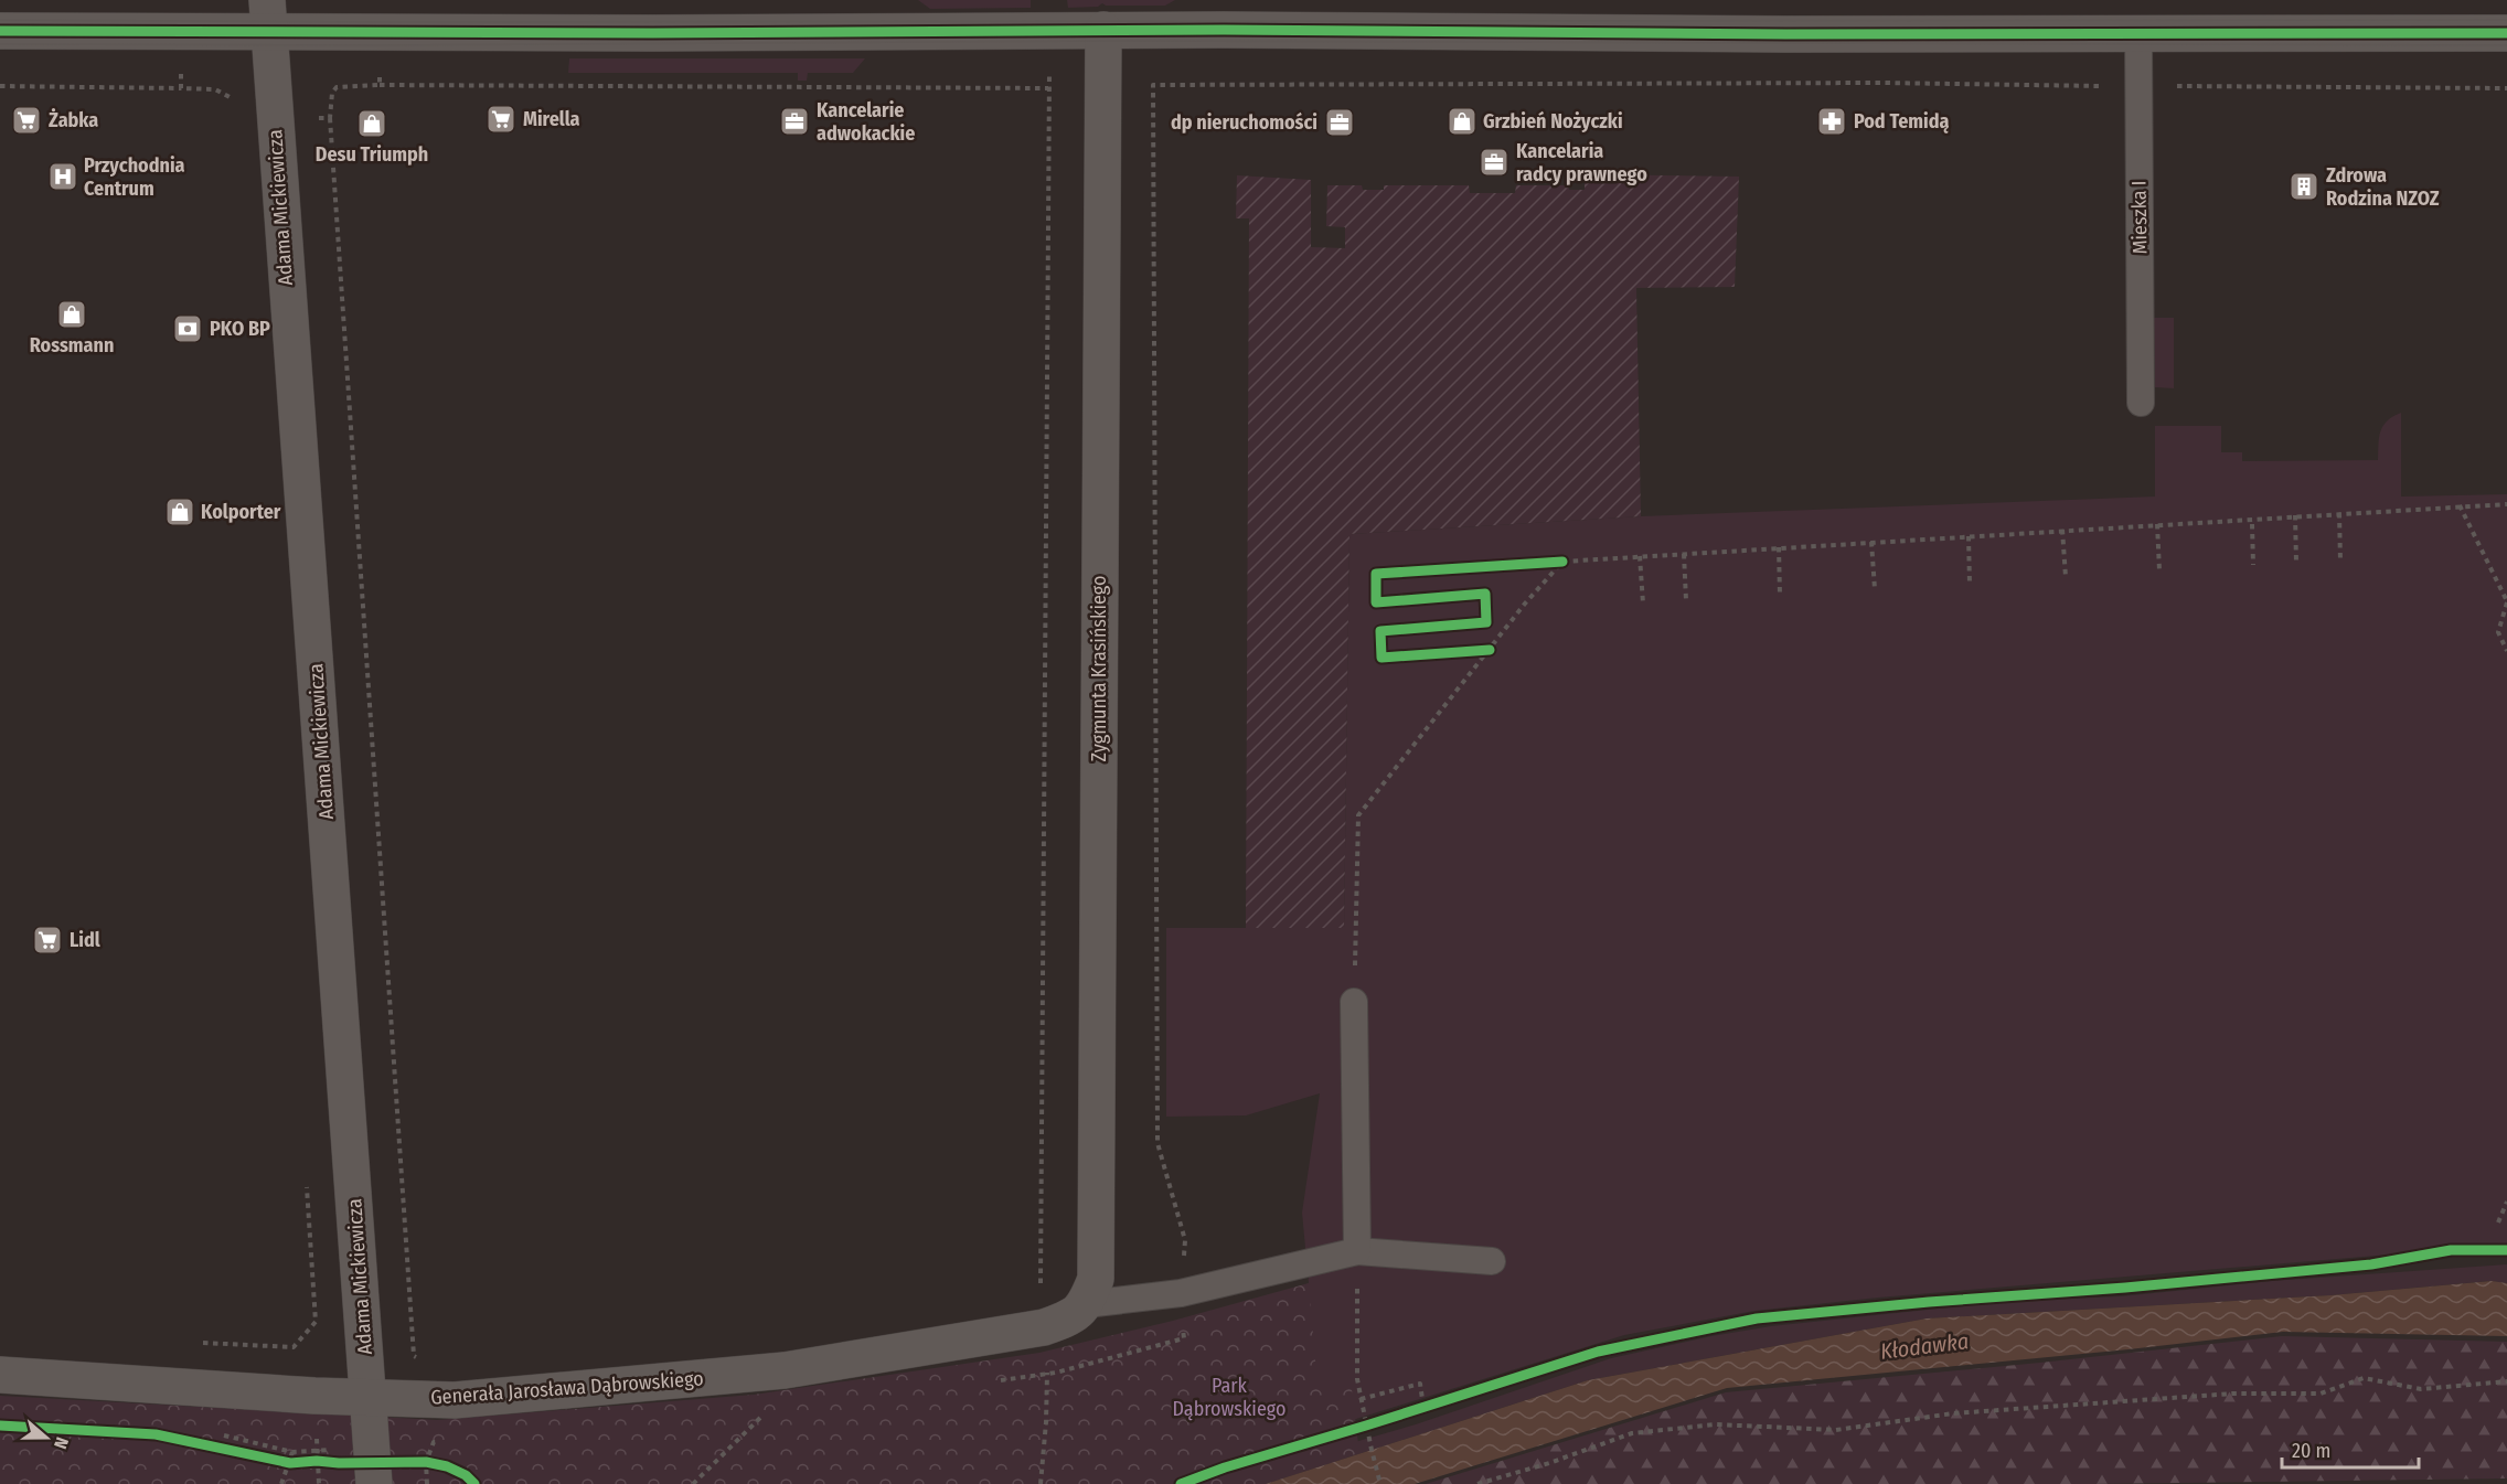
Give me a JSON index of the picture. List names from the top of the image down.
{
  "streets": {
    "street": ["Adama Mickiewicza", "Zygmunta Krasińskiego", "Generała Jarosława Dąbrowskiego"],
    "lane": ["Mieszka I"]
  },
  "crossings": [
    ["Adama Mickiewicza", "Generała Jarosława Dąbrowskiego"],
    ["Zygmunta Krasińskiego", "Generała Jarosława Dąbrowskiego"]
  ],
  "water": ["Kłodawka"],
  "parks": ["Park Dąbrowskiego"],
  "places": {
    "supermarket": ["Mirella", "Żabka", "Lidl"],
    "office": ["Kancelarie adwokackie", "dp nieruchomości", "Kancelaria radcy prawnego"],
    "shop": [
      "Grzbień Nożyczki",
      "Desu Triumph",
      "Rossmann",
      "Kolporter"
    ],
    "pharmacy": ["Pod Temidą"],
    "hospital": ["Przychodnia Centrum"],
    "building": ["Zdrowa Rodzina NZOZ"],
    "bank": ["PKO BP"]
  },
  "scale_bar": "20 m",
  "north": "right"
}
